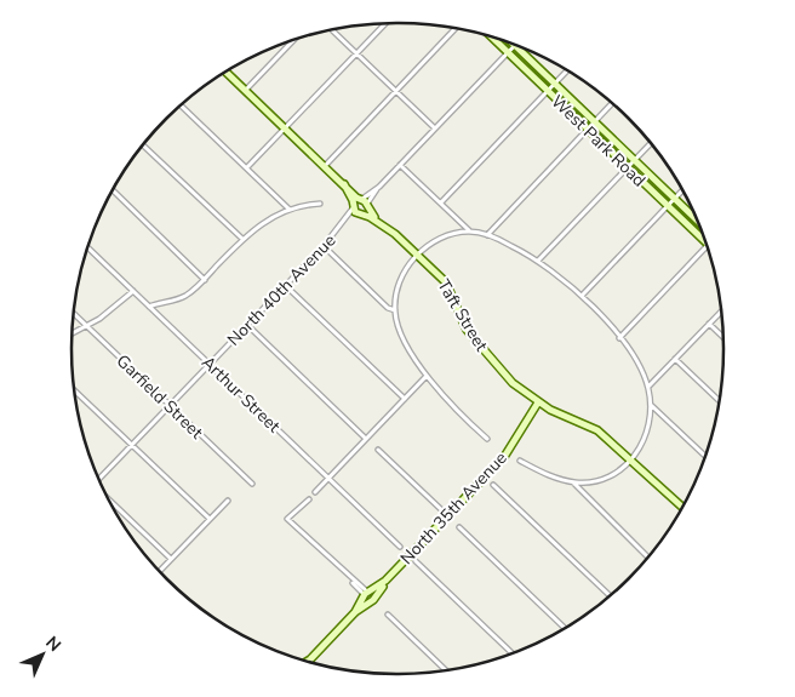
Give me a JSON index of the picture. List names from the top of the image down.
{
  "streets": {
    "street": [
      "West Park Road",
      "North 40th Avenue",
      "Taft Street",
      "Arthur Street",
      "Garfield Street",
      "North 35th Avenue"
    ]
  },
  "crossings": [
    ["West Park Road", "North 40th Avenue"],
    ["North 40th Avenue", "Taft Street"],
    ["North 40th Avenue", "Arthur Street"],
    ["North 40th Avenue", "Garfield Street"],
    ["Taft Street", "North 35th Avenue"]
  ],
  "north": "top right"
}
